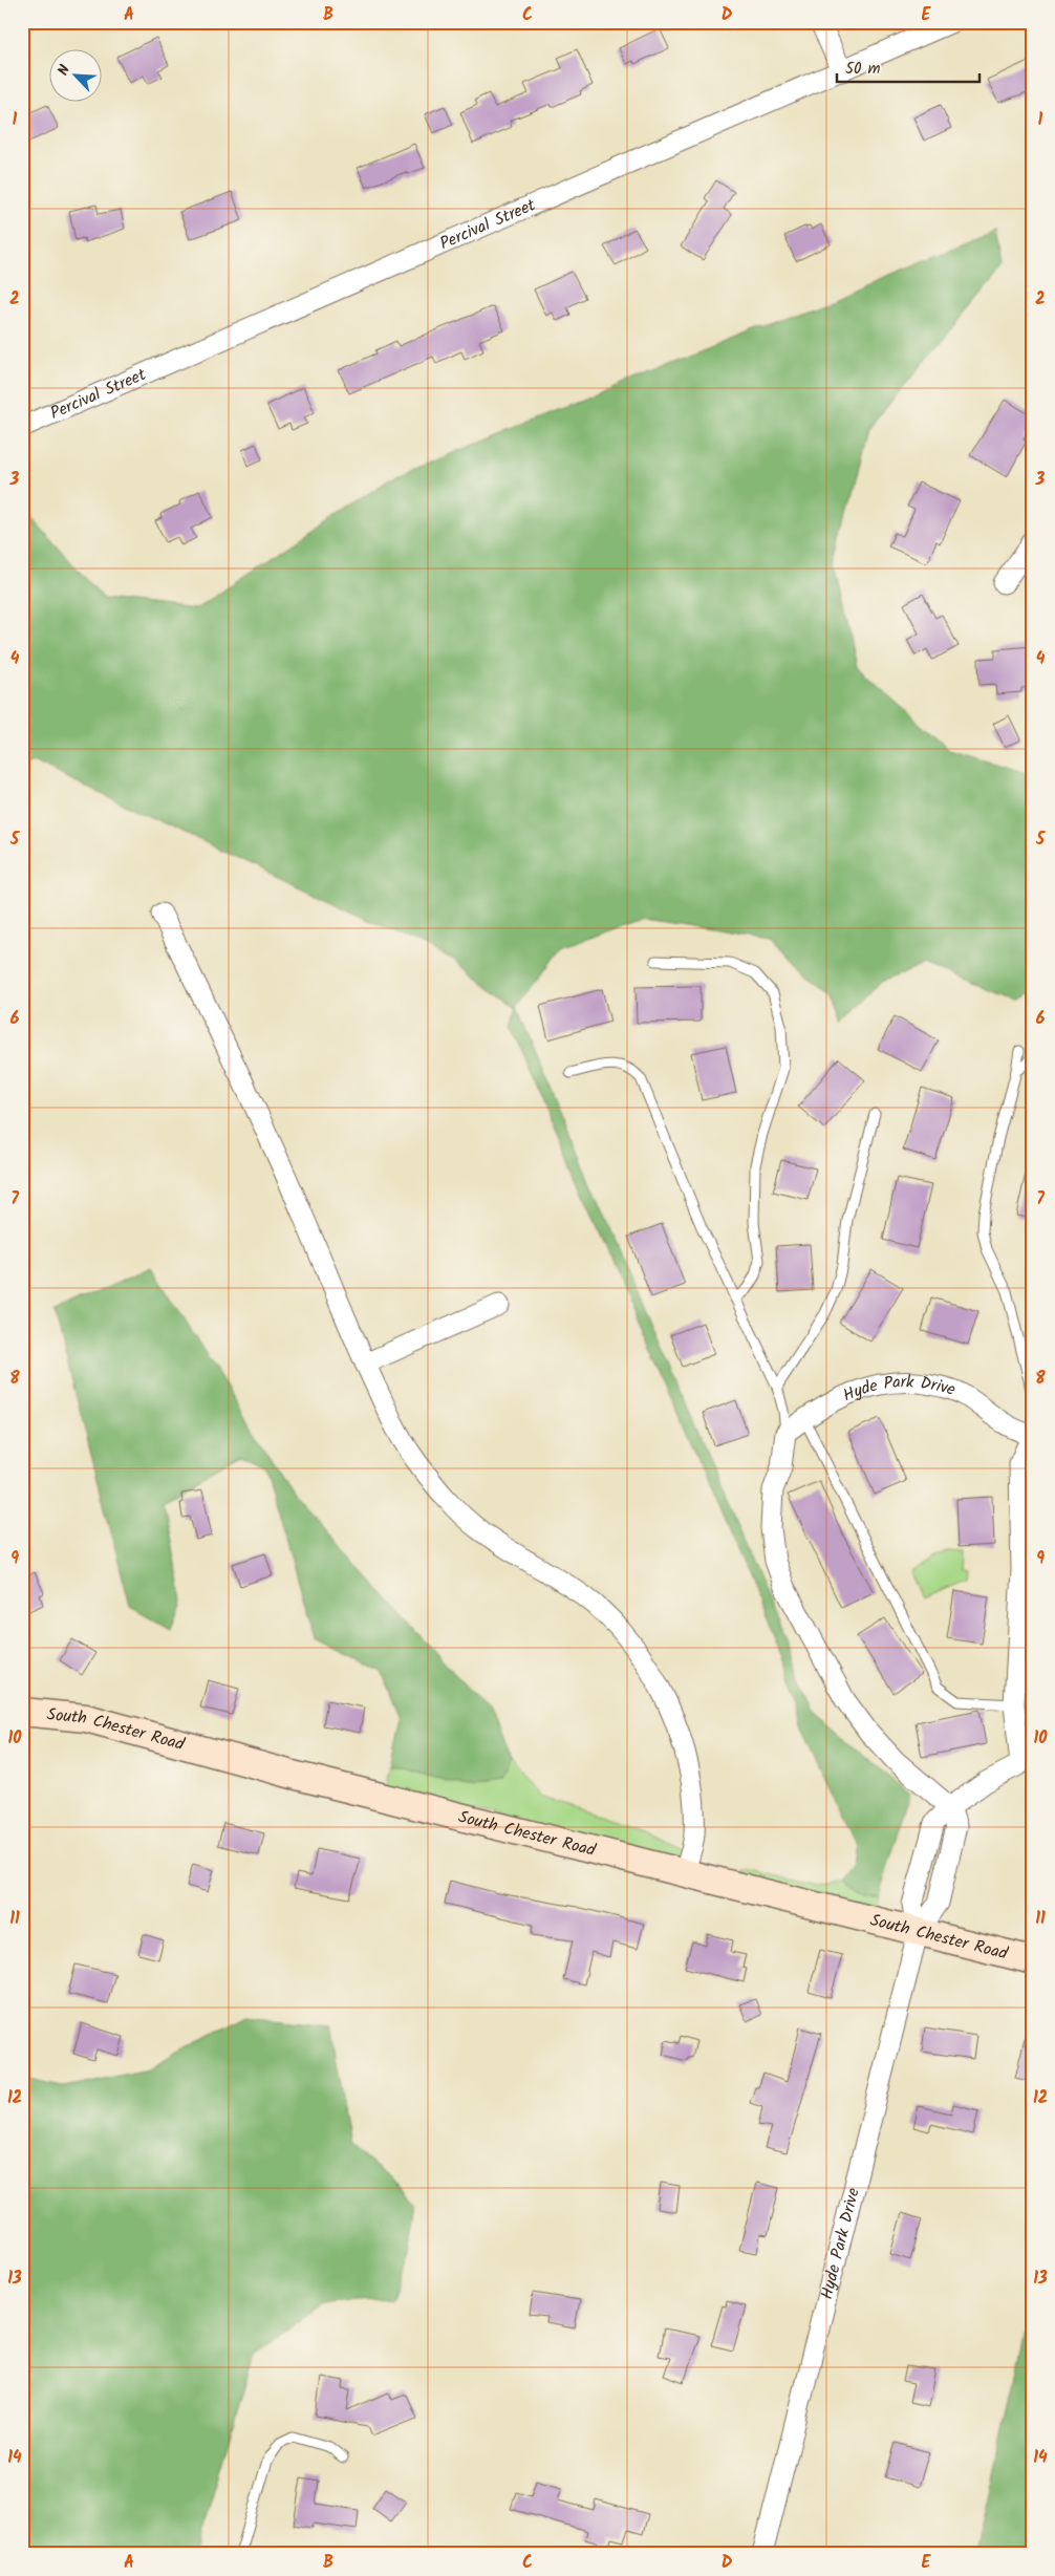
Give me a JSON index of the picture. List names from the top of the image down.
{
  "streets": {
    "street": ["Percival Street", "Hyde Park Drive", "South Chester Road"]
  },
  "crossings": [
    ["Hyde Park Drive", "South Chester Road"]
  ],
  "scale_bar": "50 m",
  "north": "top left",
  "grid": {
    "columns": [
      "A",
      "B",
      "C",
      "D",
      "E"
    ],
    "rows": [
      "1",
      "2",
      "3",
      "4",
      "5",
      "6",
      "7",
      "8",
      "9",
      "10",
      "11",
      "12",
      "13",
      "14"
    ]
  }
}
